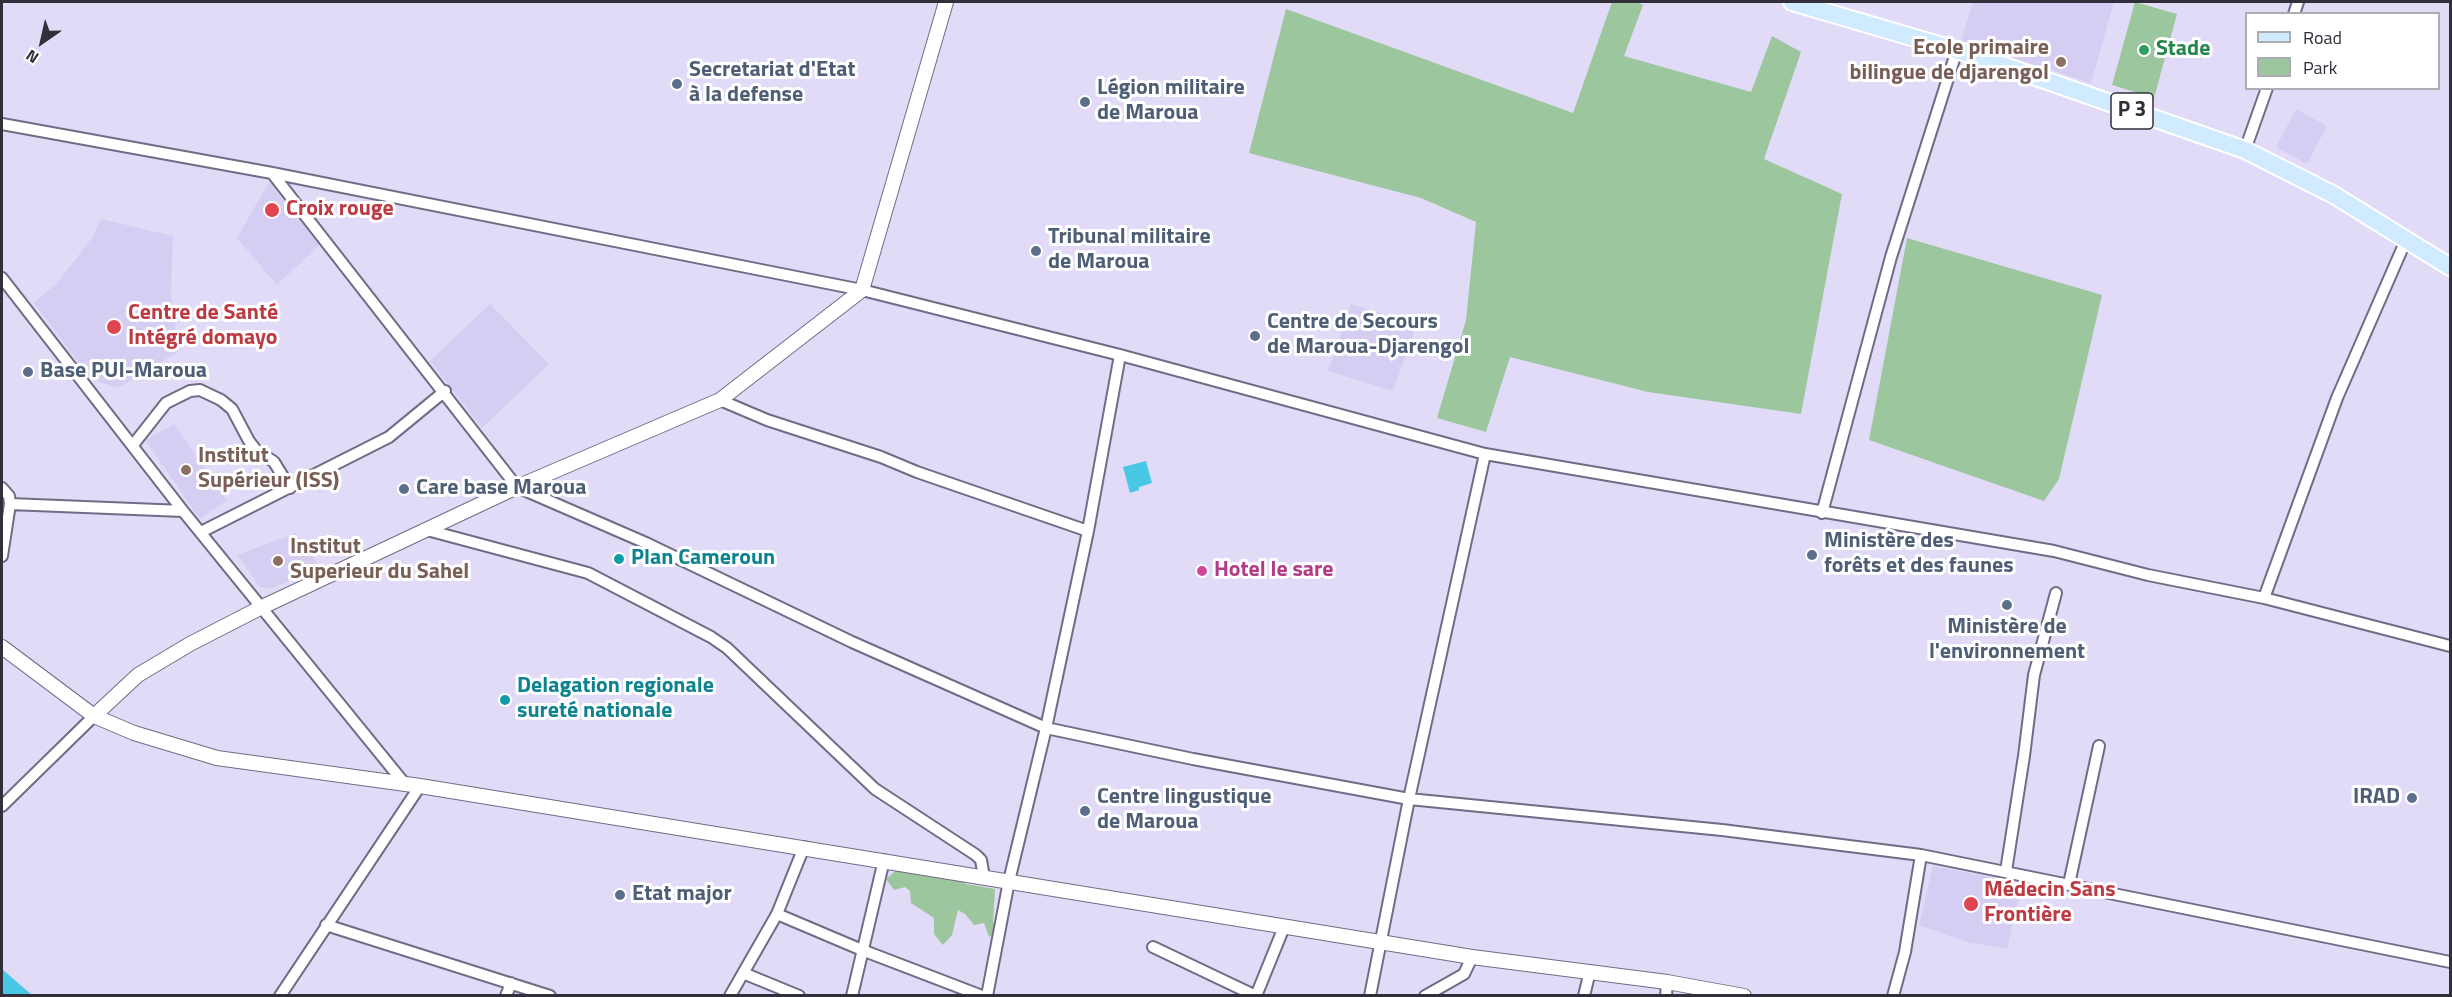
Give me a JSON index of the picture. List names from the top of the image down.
{
  "streets": {
    "main road": ["P 3"]
  },
  "places": [
    "Stade",
    "Ecole primaire bilingue de djarengol",
    "Secretariat d'Etat à la defense",
    "Légion militaire de Maroua",
    "Croix rouge",
    "Tribunal militaire de Maroua",
    "Centre de Santé Intégré domayo",
    "Centre de Secours de Maroua-Djarengol",
    "Base PUI-Maroua",
    "Institut Supérieur (ISS)",
    "Care base Maroua",
    "Ministère des forêts et des faunes",
    "Plan Cameroun",
    "Institut Superieur du Sahel",
    "Hotel le sare",
    "Ministère de l'environnement",
    "Delagation regionale sureté nationale",
    "IRAD",
    "Centre lingustique de Maroua",
    "Etat major",
    "Médecin Sans Frontière"
  ],
  "legend": ["Road", "Park"],
  "north": "bottom left"
}
